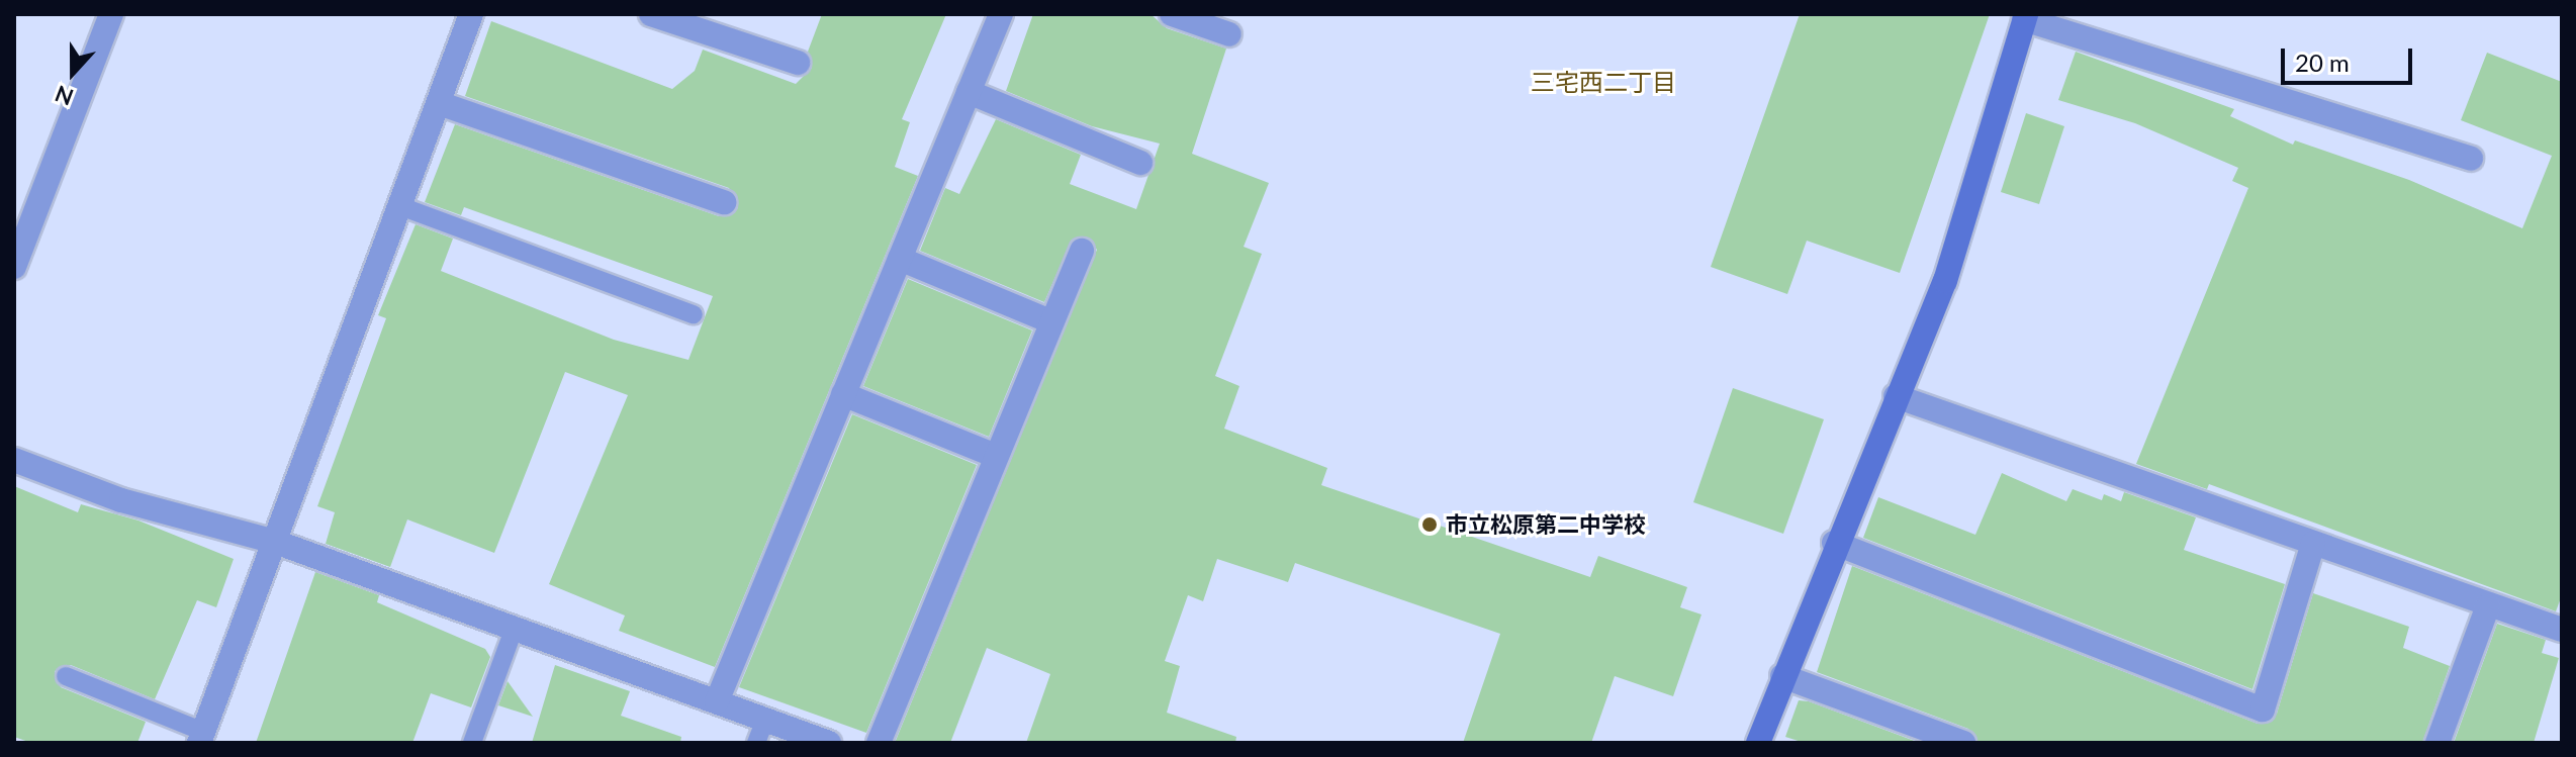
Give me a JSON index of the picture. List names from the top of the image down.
{
  "districts": ["三宅西二丁目"],
  "places": ["市立松原第二中学校"],
  "scale_bar": "20 m",
  "north": "bottom"
}
